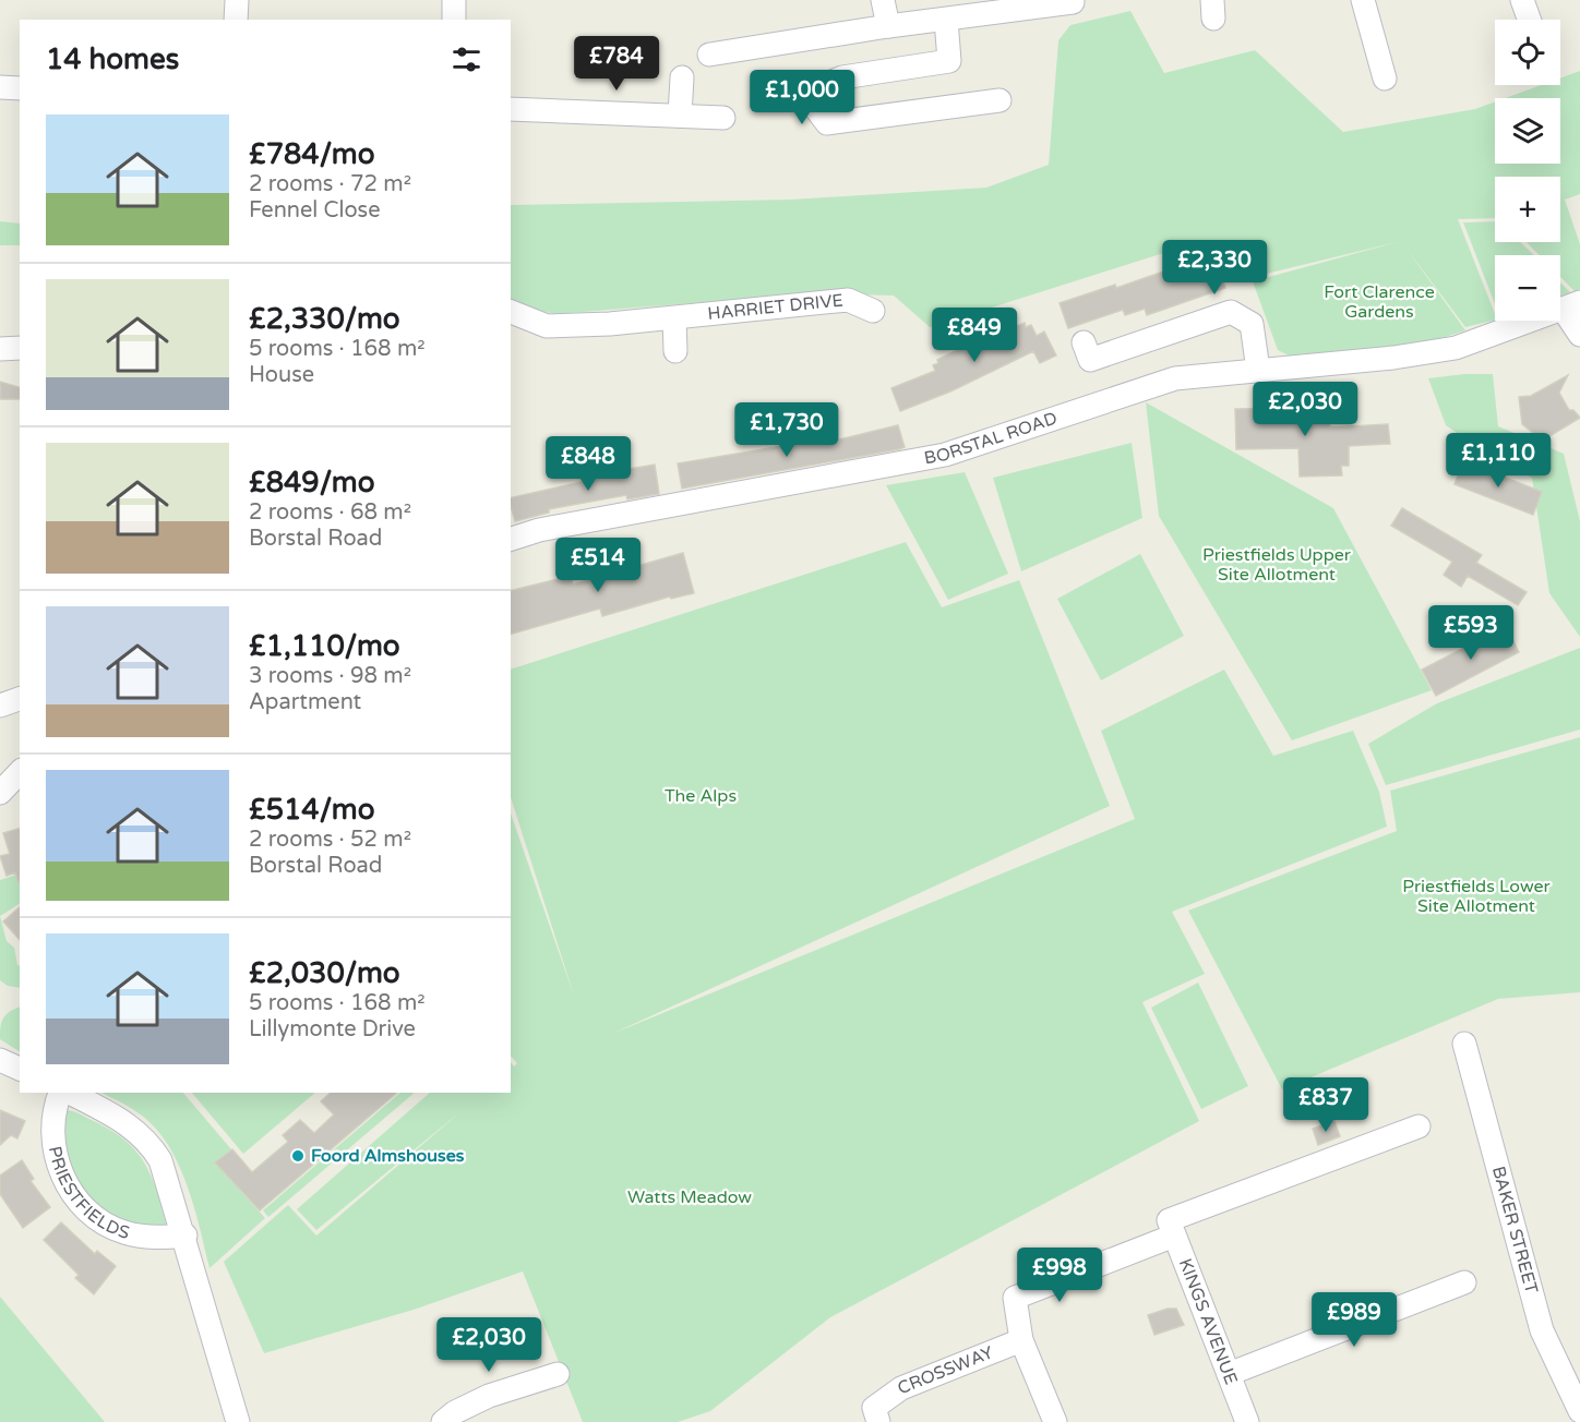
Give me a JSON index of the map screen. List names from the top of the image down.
{
  "streets": {
    "street": [
      "HARRIET DRIVE",
      "BORSTAL ROAD",
      "PRIESTFIELDS",
      "BAKER STREET",
      "KINGS AVENUE",
      "CROSSWAY"
    ]
  },
  "parks": [
    "Fort Clarence Gardens",
    "Priestfields Upper Site Allotment",
    "The Alps",
    "Priestfields Lower Site Allotment",
    "Watts Meadow"
  ],
  "places": ["Foord Almshouses"],
  "page": {
    "map_buttons": ["+", "−"],
    "heading": "14 homes",
    "price": [
      "£784",
      "£1,000",
      "£2,330",
      "£849",
      "£2,030",
      "£1,730",
      "£1,110",
      "£848",
      "£514",
      "£593",
      "£837",
      "£998",
      "£989",
      "£2,030"
    ],
    "list": [
      {
        "name": "£784/mo",
        "note": "2 rooms · 72 m² · Fennel Close"
      },
      {
        "name": "£2,330/mo",
        "note": "5 rooms · 168 m² · House"
      },
      {
        "name": "£849/mo",
        "note": "2 rooms · 68 m² · Borstal Road"
      },
      {
        "name": "£1,110/mo",
        "note": "3 rooms · 98 m² · Apartment"
      },
      {
        "name": "£514/mo",
        "note": "2 rooms · 52 m² · Borstal Road"
      },
      {
        "name": "£2,030/mo",
        "note": "5 rooms · 168 m² · Lillymonte Drive"
      }
    ]
  }
}
